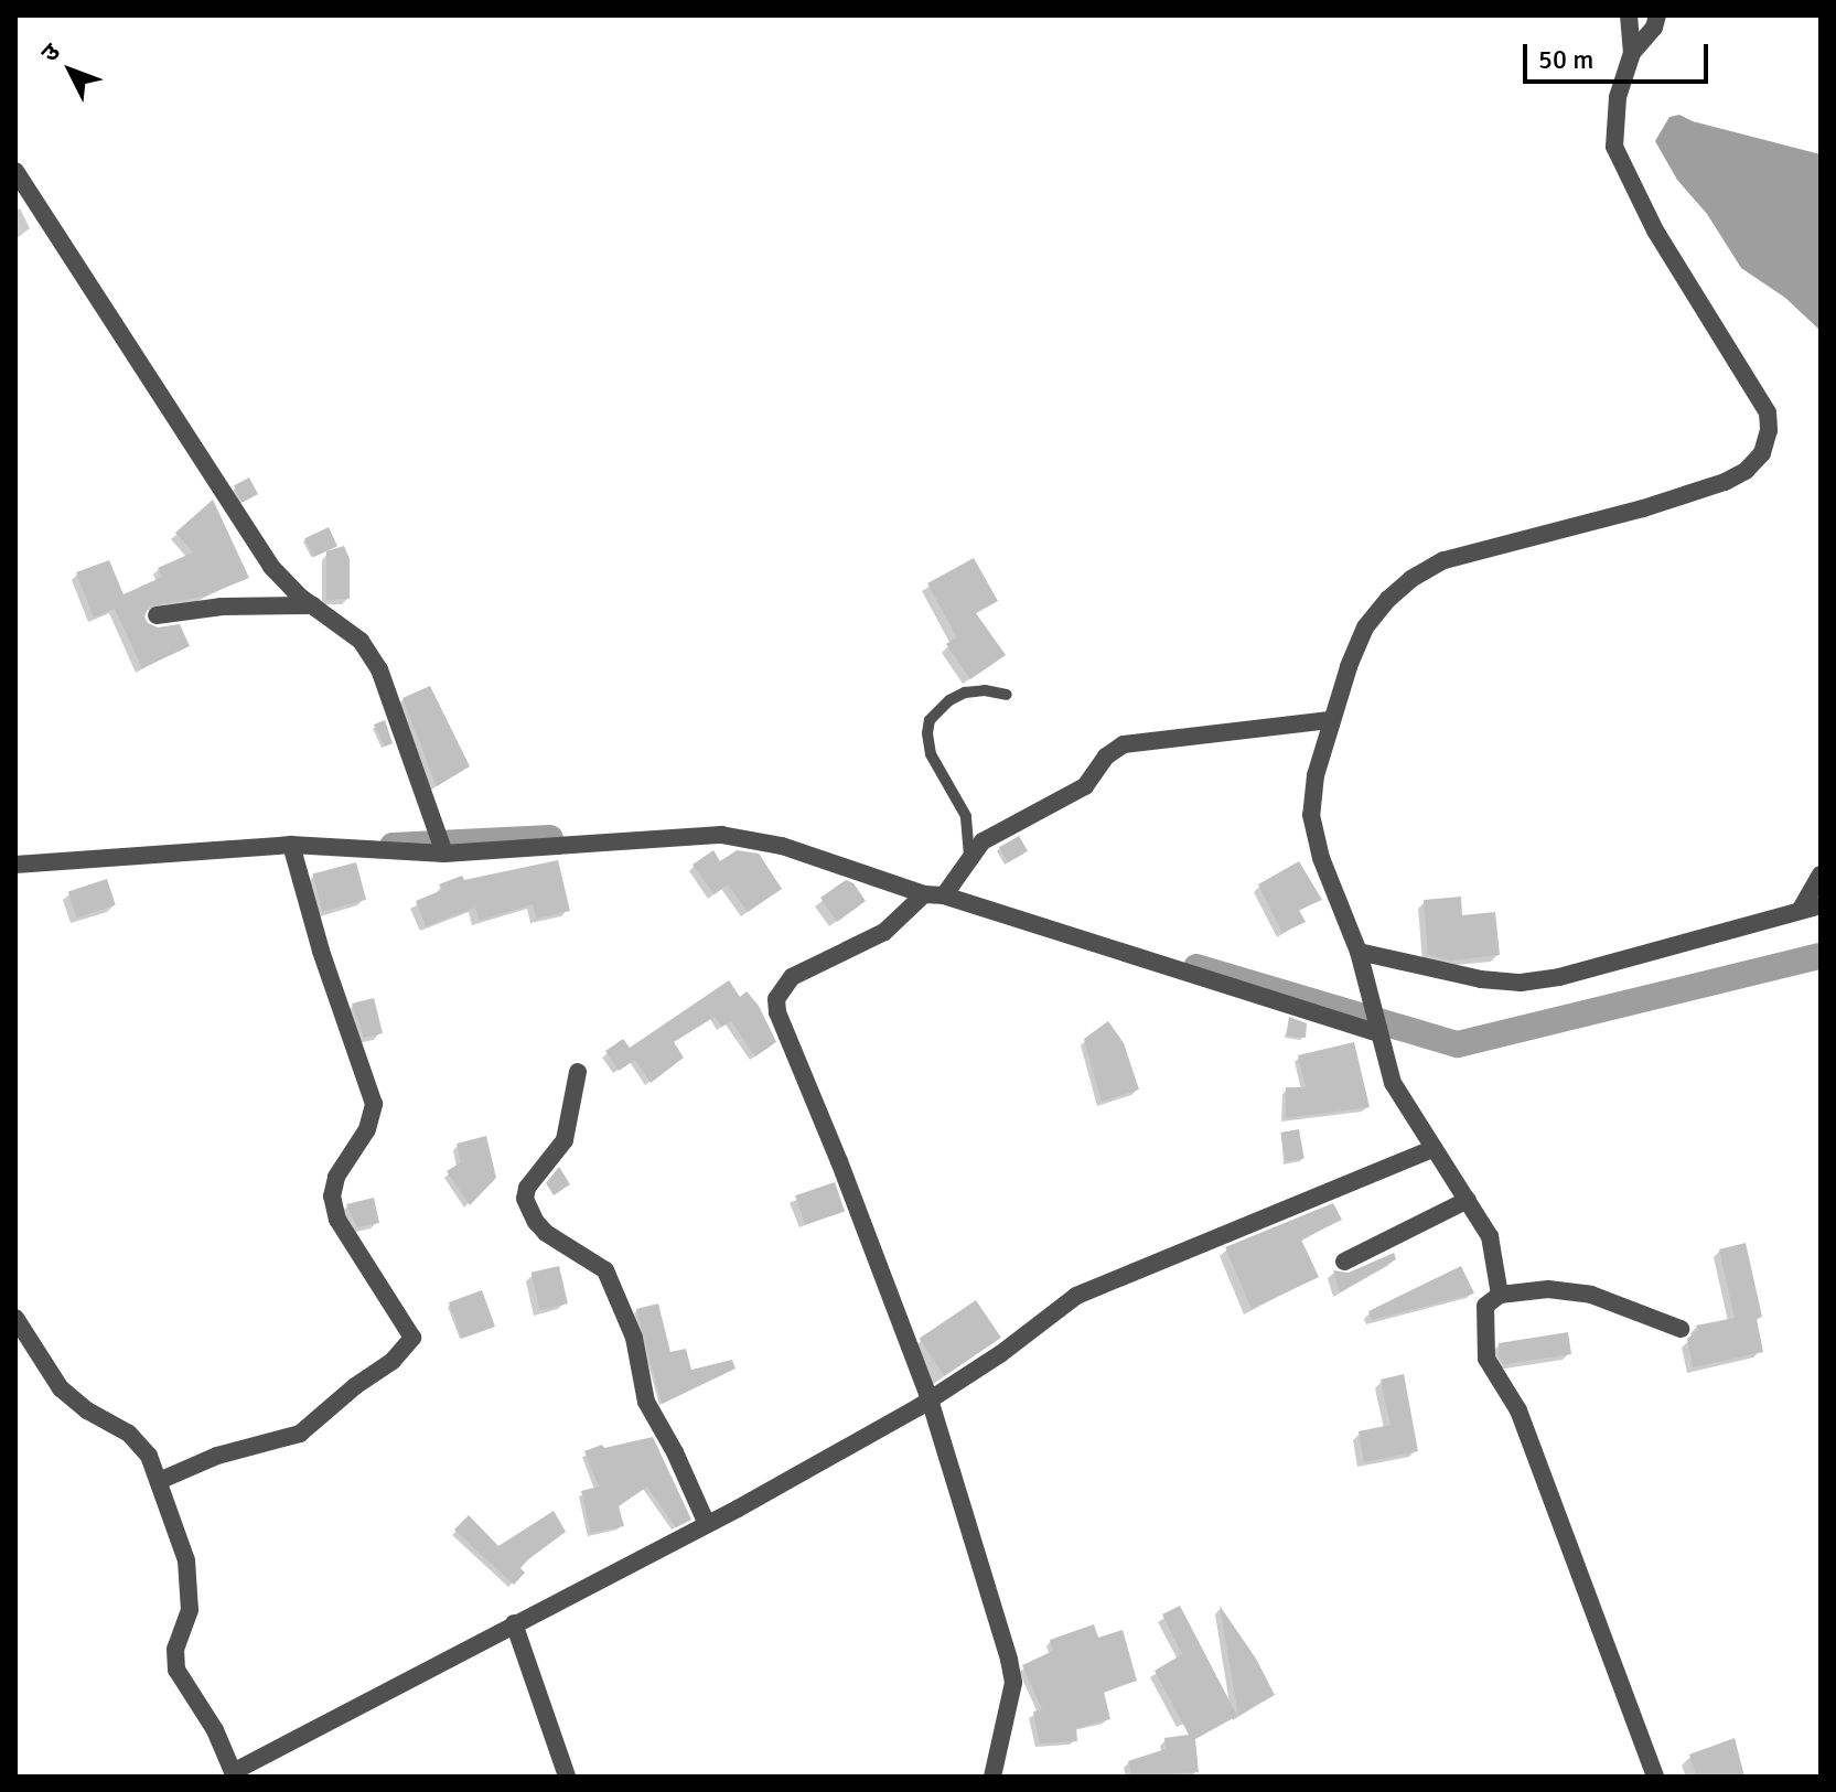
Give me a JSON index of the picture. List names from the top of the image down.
{
  "scale_bar": "50 m",
  "north": "top left"
}
